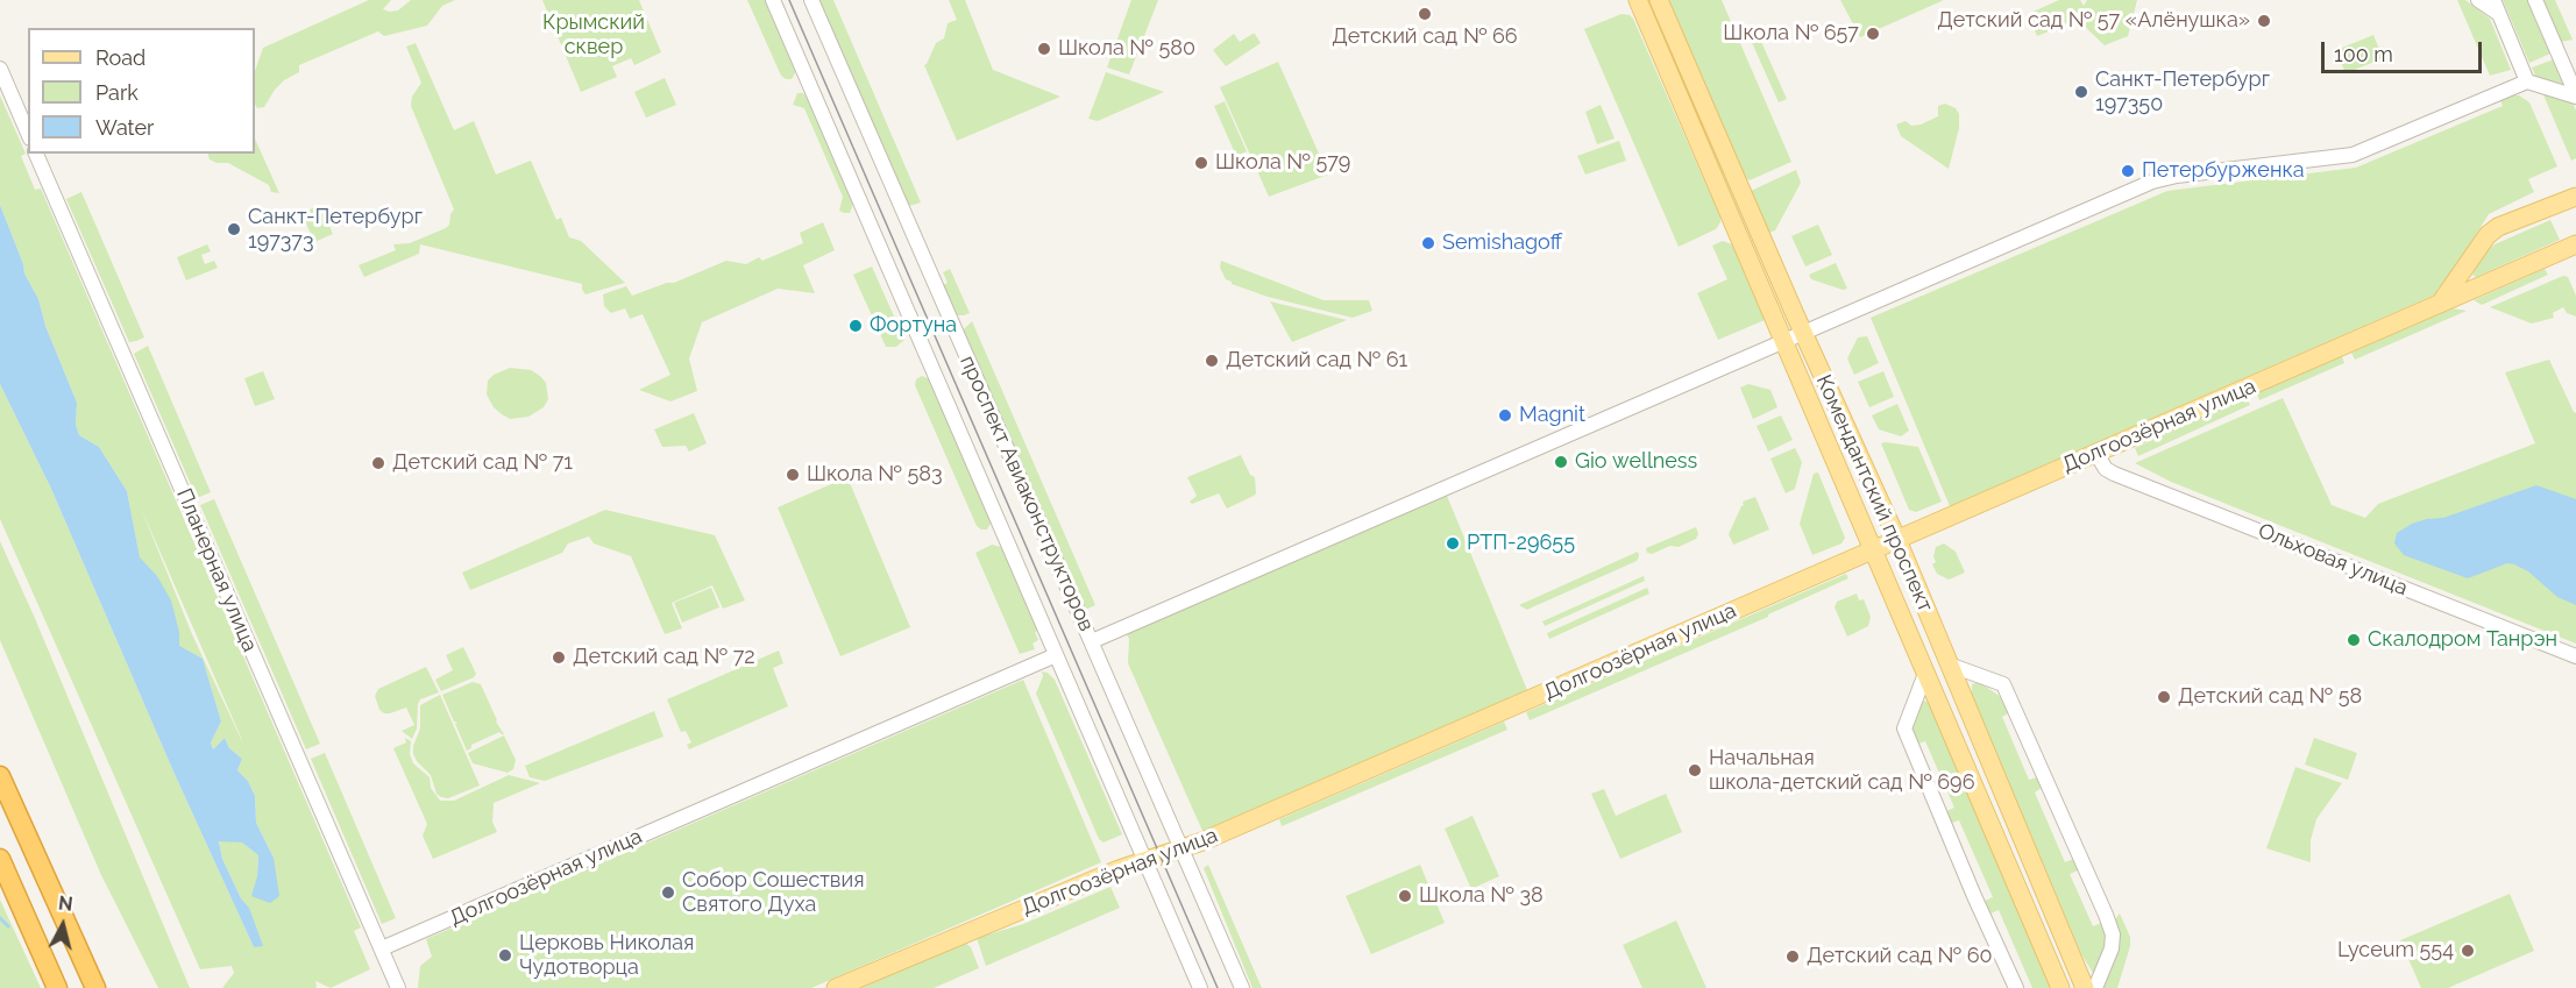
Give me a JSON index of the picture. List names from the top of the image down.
{
  "streets": {
    "main road": ["Долгоозёрная улица", "Комендантский проспект"],
    "street": ["проспект Авиаконструкторов", "Ольховая улица", "Планерная улица"]
  },
  "crossings": [
    ["Долгоозёрная улица", "проспект Авиаконструкторов"],
    ["Долгоозёрная улица", "Комендантский проспект"],
    ["Долгоозёрная улица", "Ольховая улица"],
    ["Долгоозёрная улица", "Планерная улица"]
  ],
  "parks": ["Крымский сквер"],
  "places": [
    "Детский сад № 66",
    "Детский сад № 57 «Алёнушка»",
    "Школа № 657",
    "Школа № 580",
    "Санкт-Петербург 197350",
    "Школа № 579",
    "Петербурженка",
    "Санкт-Петербург 197373",
    "Semishagoff",
    "Фортуна",
    "Детский сад № 61",
    "Magnit",
    "Gio wellness",
    "Детский сад № 71",
    "Школа № 583",
    "РТП-29655",
    "Скалодром Танрэн",
    "Детский сад № 72",
    "Детский сад № 58",
    "Начальная школа-детский сад № 696",
    "Собор Сошествия Святого Духа",
    "Школа № 38",
    "Lyceum 554",
    "Церковь Николая Чудотворца",
    "Детский сад № 60"
  ],
  "legend": ["Road", "Park", "Water"],
  "scale_bar": "100 m",
  "north": "top"
}
